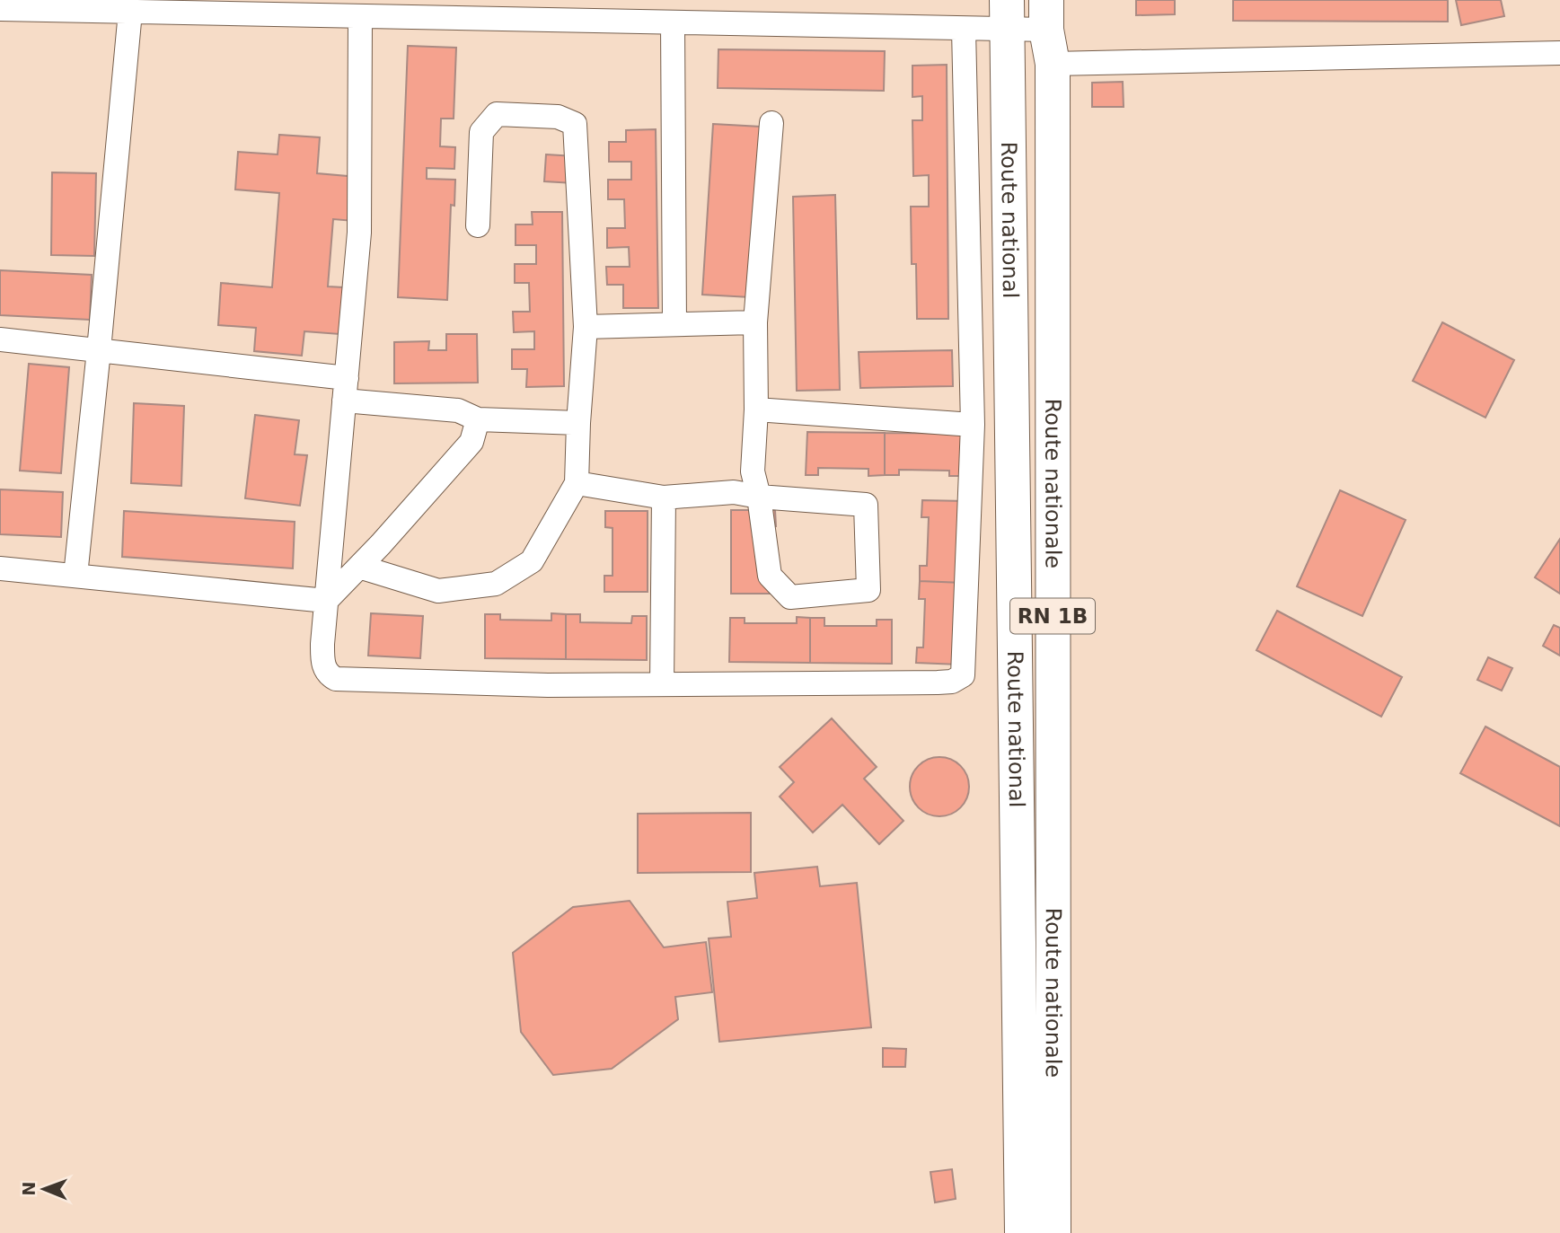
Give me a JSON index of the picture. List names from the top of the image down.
{
  "streets": {
    "main road": ["Route national", "Route nationale", "RN 1B"]
  },
  "north": "left"
}
